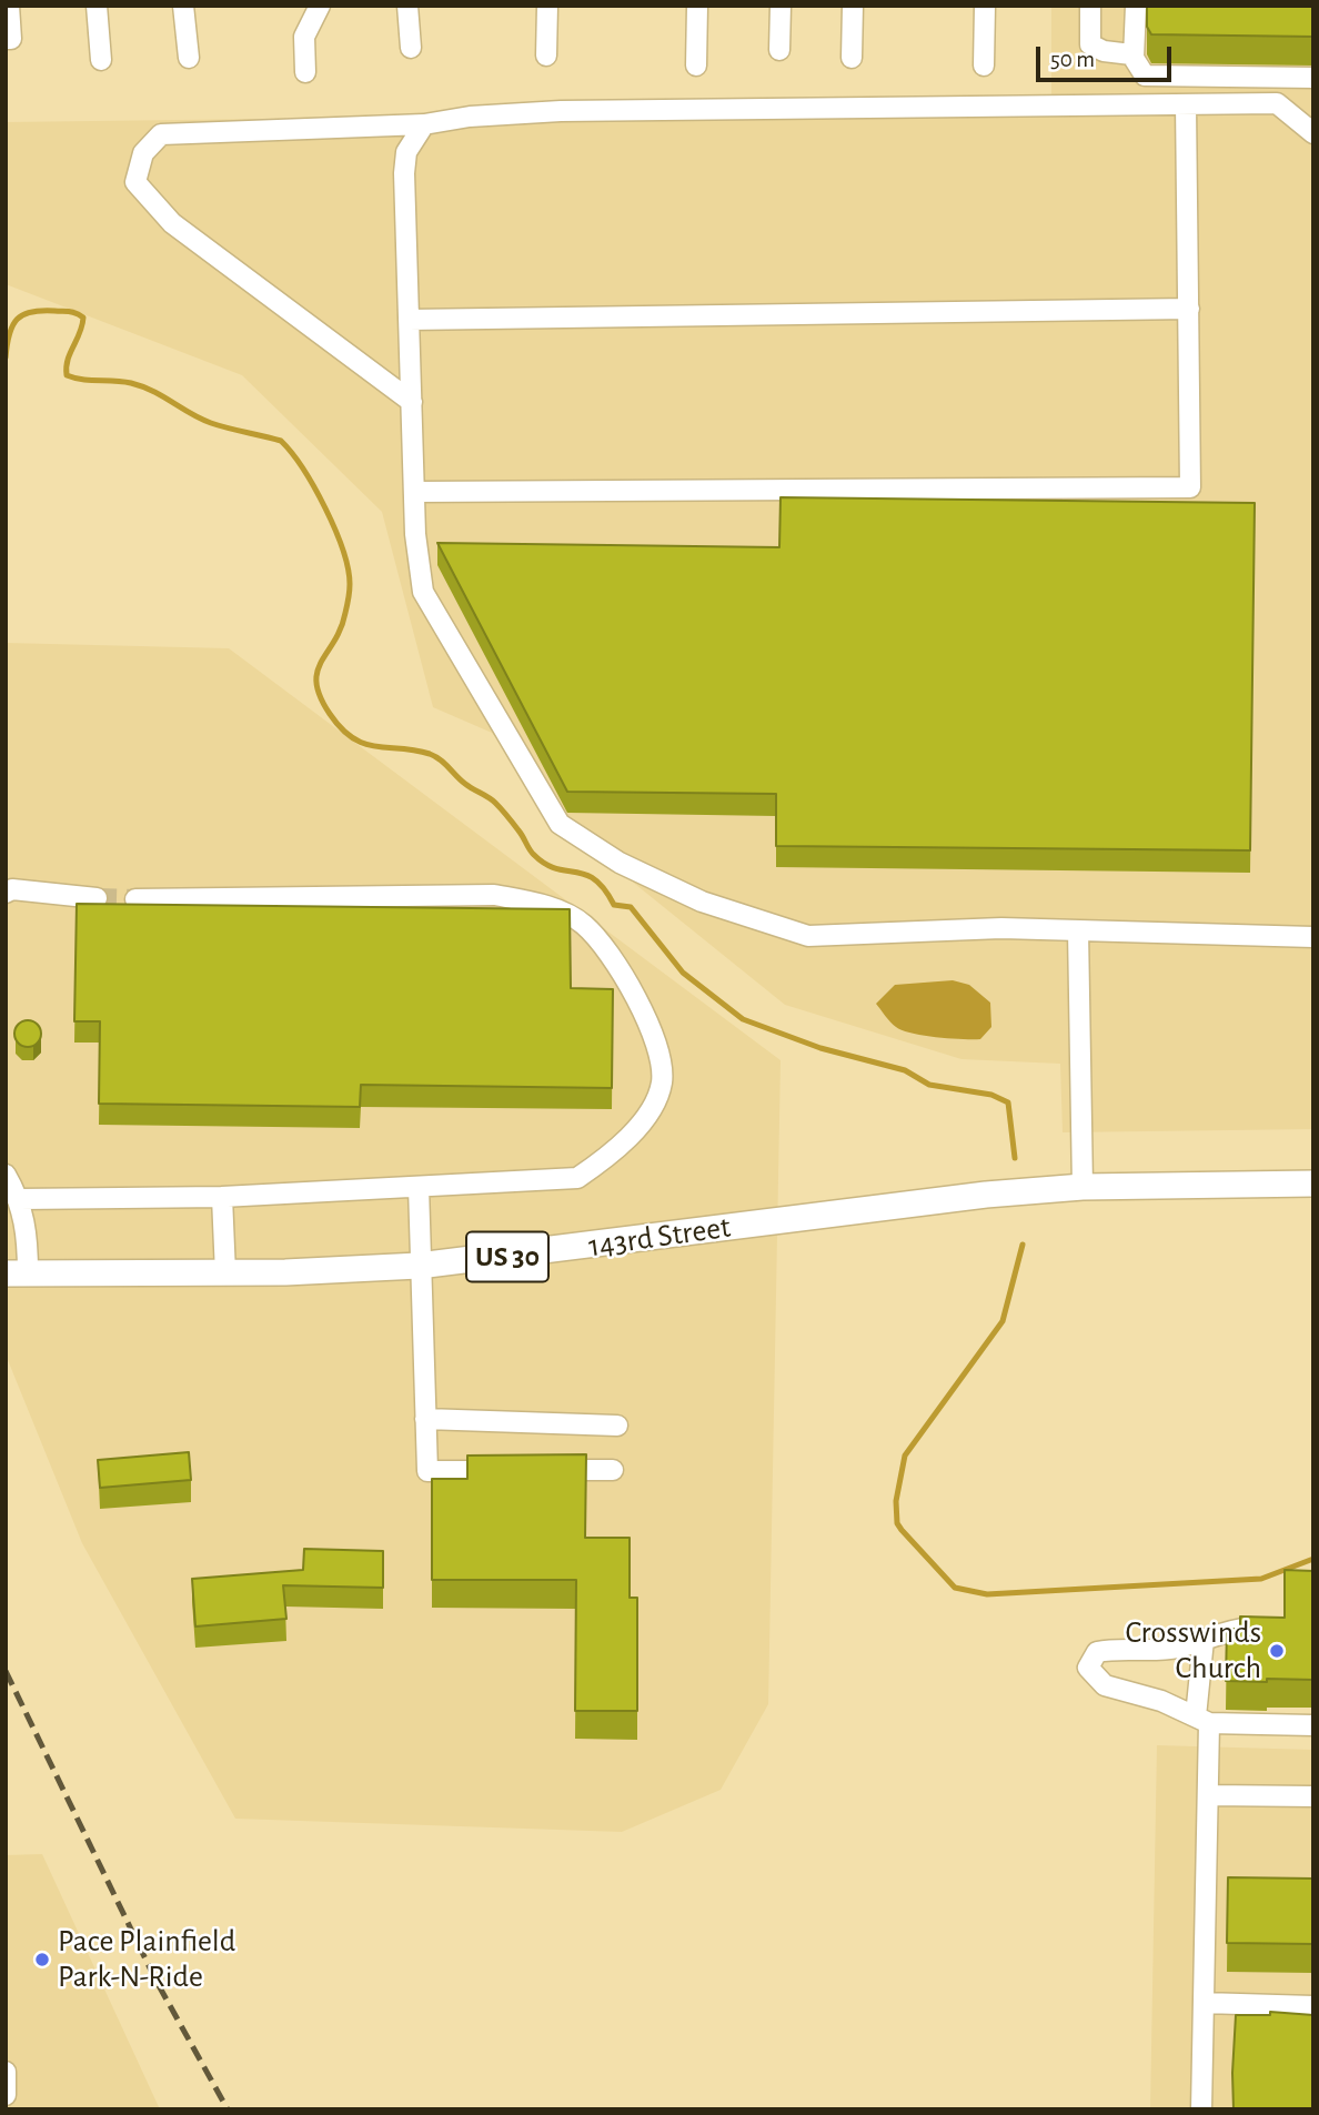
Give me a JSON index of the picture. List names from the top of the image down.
{
  "streets": {
    "main road": ["143rd Street", "US 30"]
  },
  "places": ["Crosswinds Church", "Pace Plainfield Park-N-Ride"],
  "scale_bar": "50 m"
}
